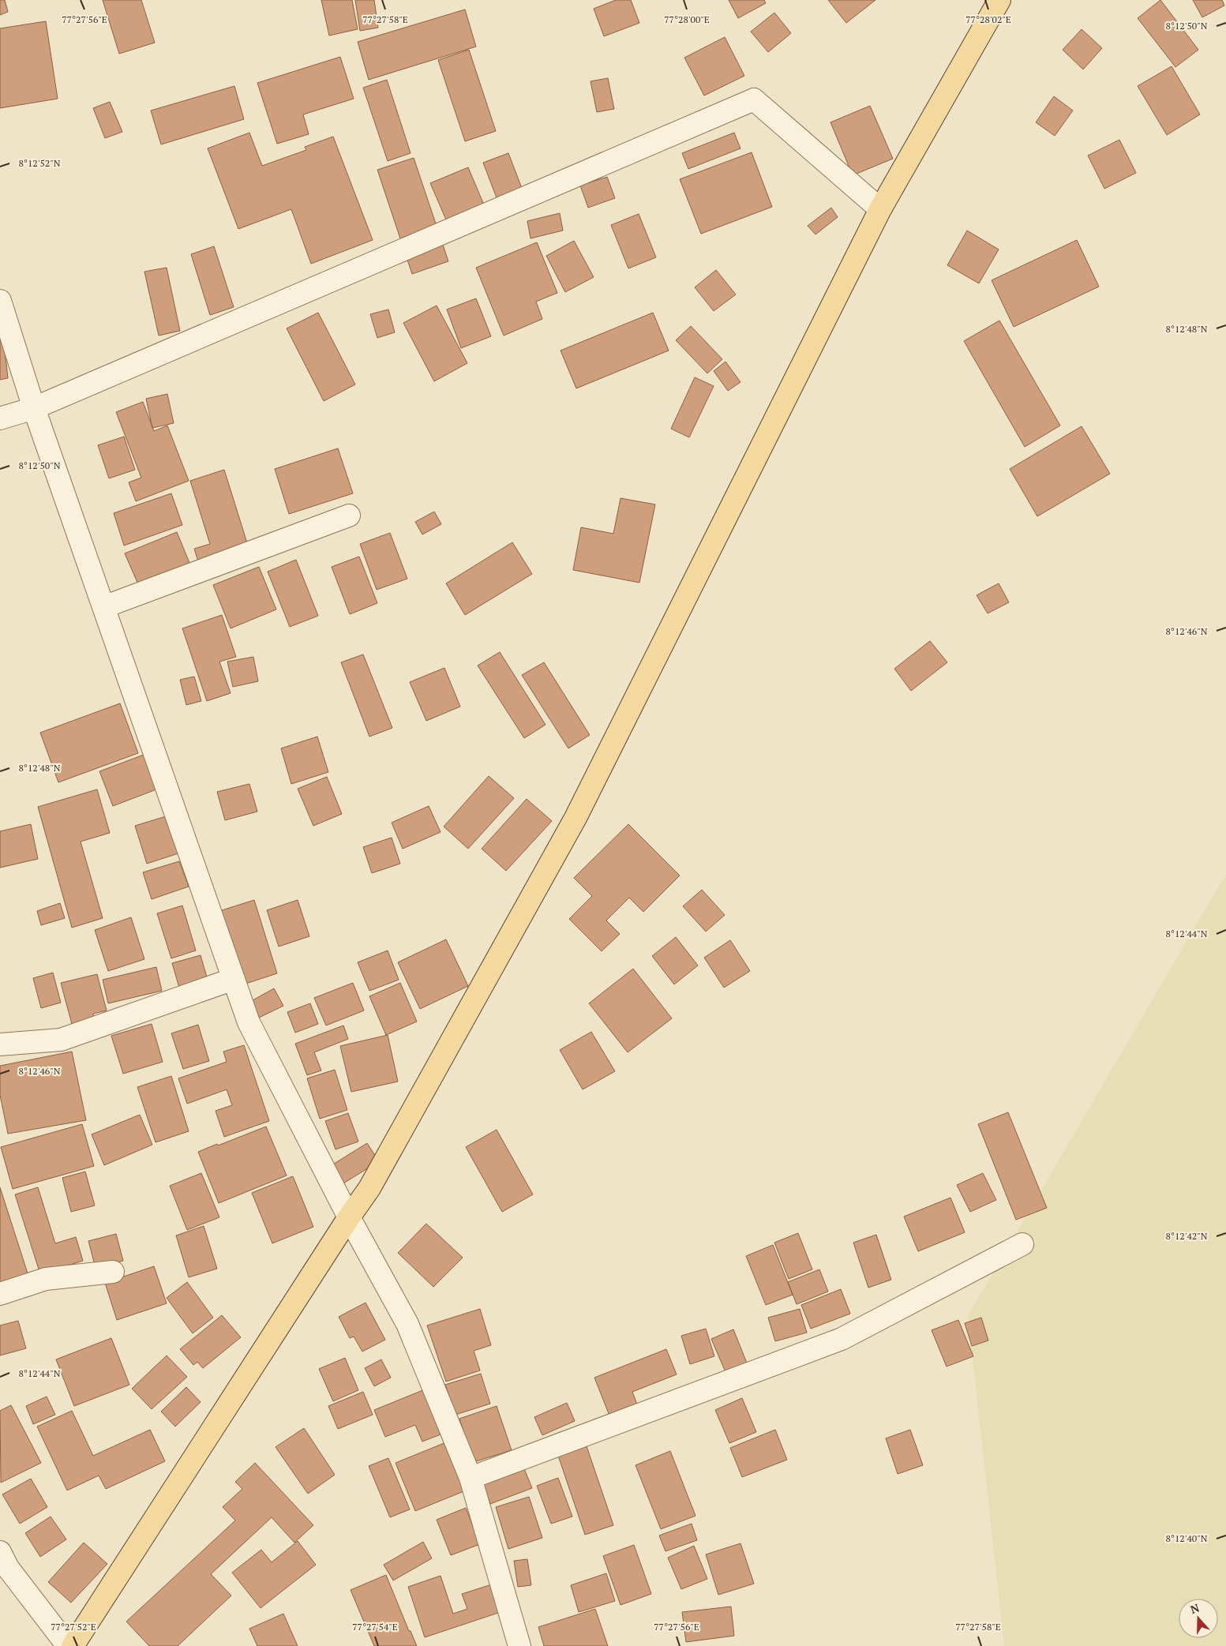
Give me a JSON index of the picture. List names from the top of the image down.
{
  "north": "top",
  "coordinates": [
    "77°27'56\"E",
    "77°27'58\"E",
    "77°28'00\"E",
    "77°28'02\"E",
    "8°12'50\"N",
    "8°12'52\"N",
    "8°12'48\"N",
    "8°12'46\"N",
    "8°12'44\"N",
    "8°12'42\"N",
    "8°12'40\"N",
    "77°27'52\"E",
    "77°27'54\"E"
  ]
}
